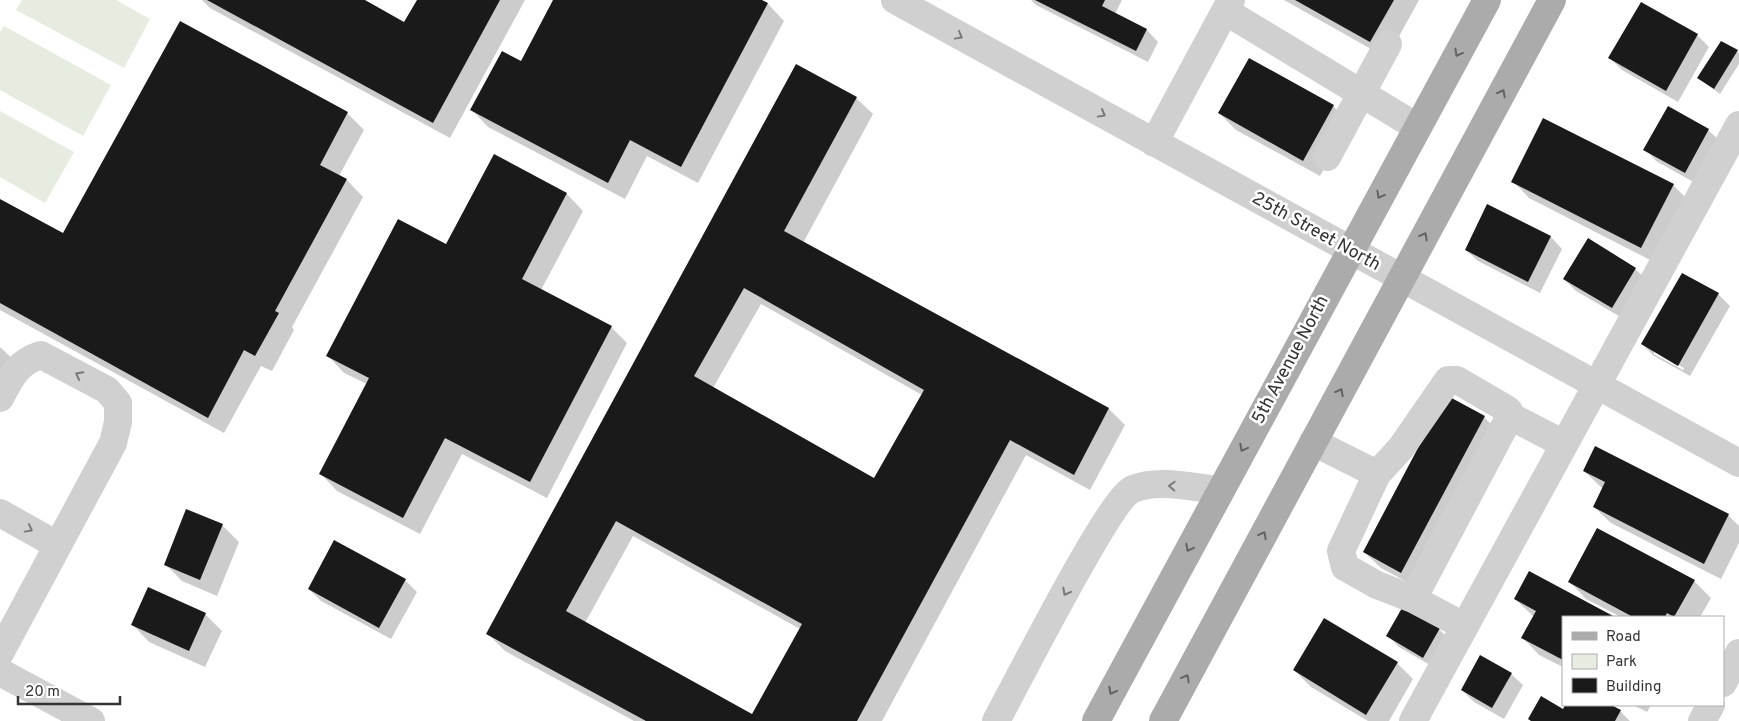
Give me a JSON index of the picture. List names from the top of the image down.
{
  "streets": {
    "main road": ["5th Avenue North"],
    "street": ["25th Street North"]
  },
  "crossings": [
    ["25th Street North", "5th Avenue North"]
  ],
  "legend": ["Road", "Park", "Building"],
  "scale_bar": "20 m"
}
